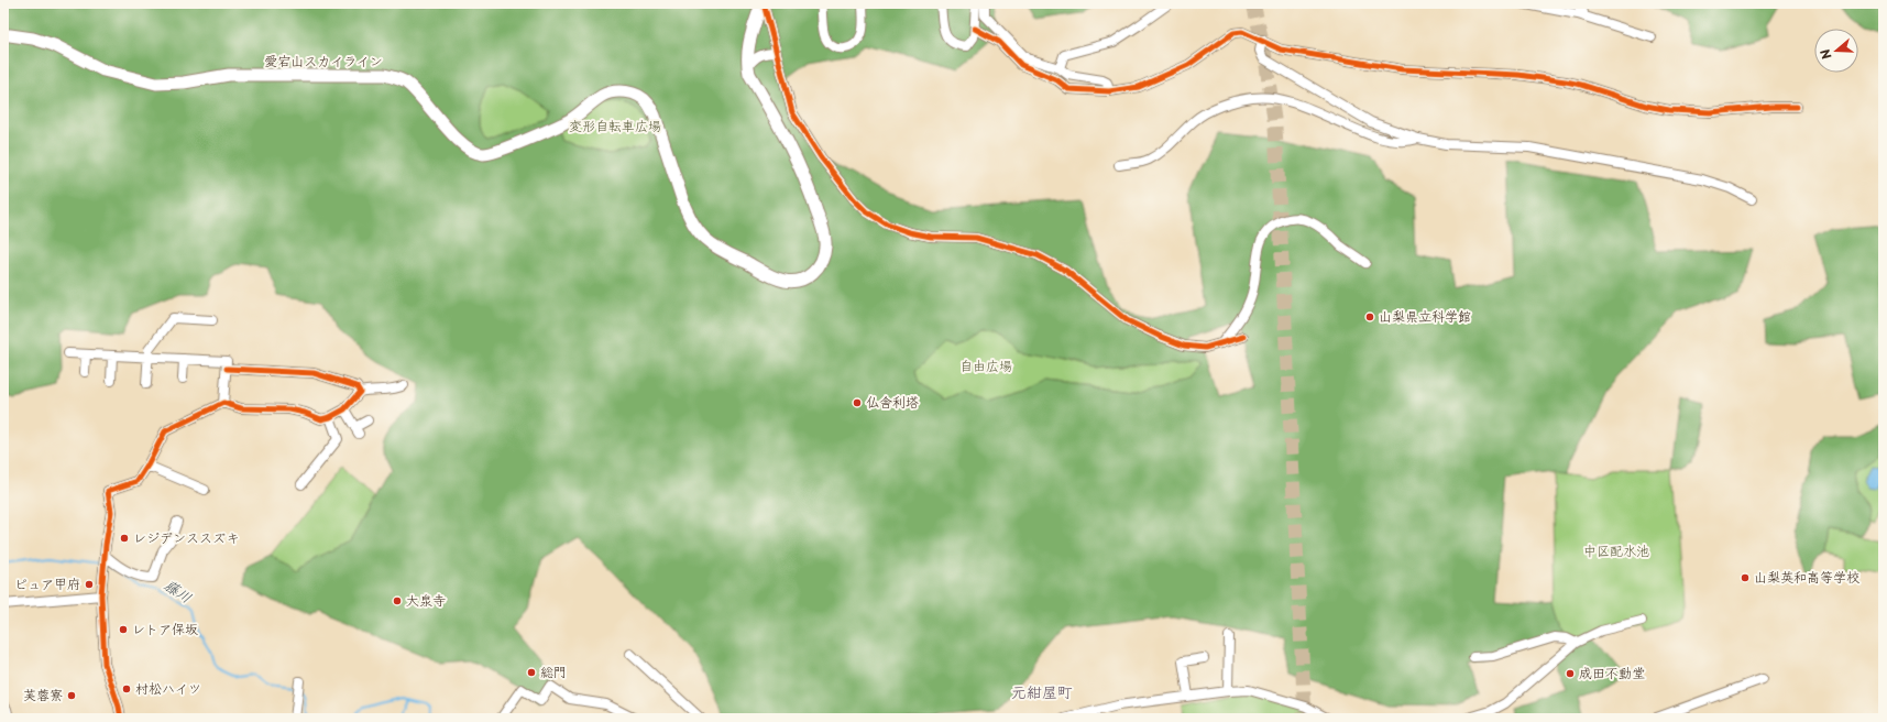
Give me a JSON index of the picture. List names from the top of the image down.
{
  "streets": {
    "main road": ["愛宕山スカイライン"]
  },
  "districts": ["元紺屋町"],
  "water": ["藤川"],
  "parks": ["変形自転車広場", "自由広場", "中区配水池"],
  "places": [
    "山梨県立科学館",
    "仏舎利塔",
    "レジデンススズキ",
    "山梨英和高等学校",
    "ピュア甲府",
    "大泉寺",
    "レトア保坂",
    "総門",
    "成田不動堂",
    "村松ハイツ",
    "芙蓉寮"
  ],
  "north": "left"
}
